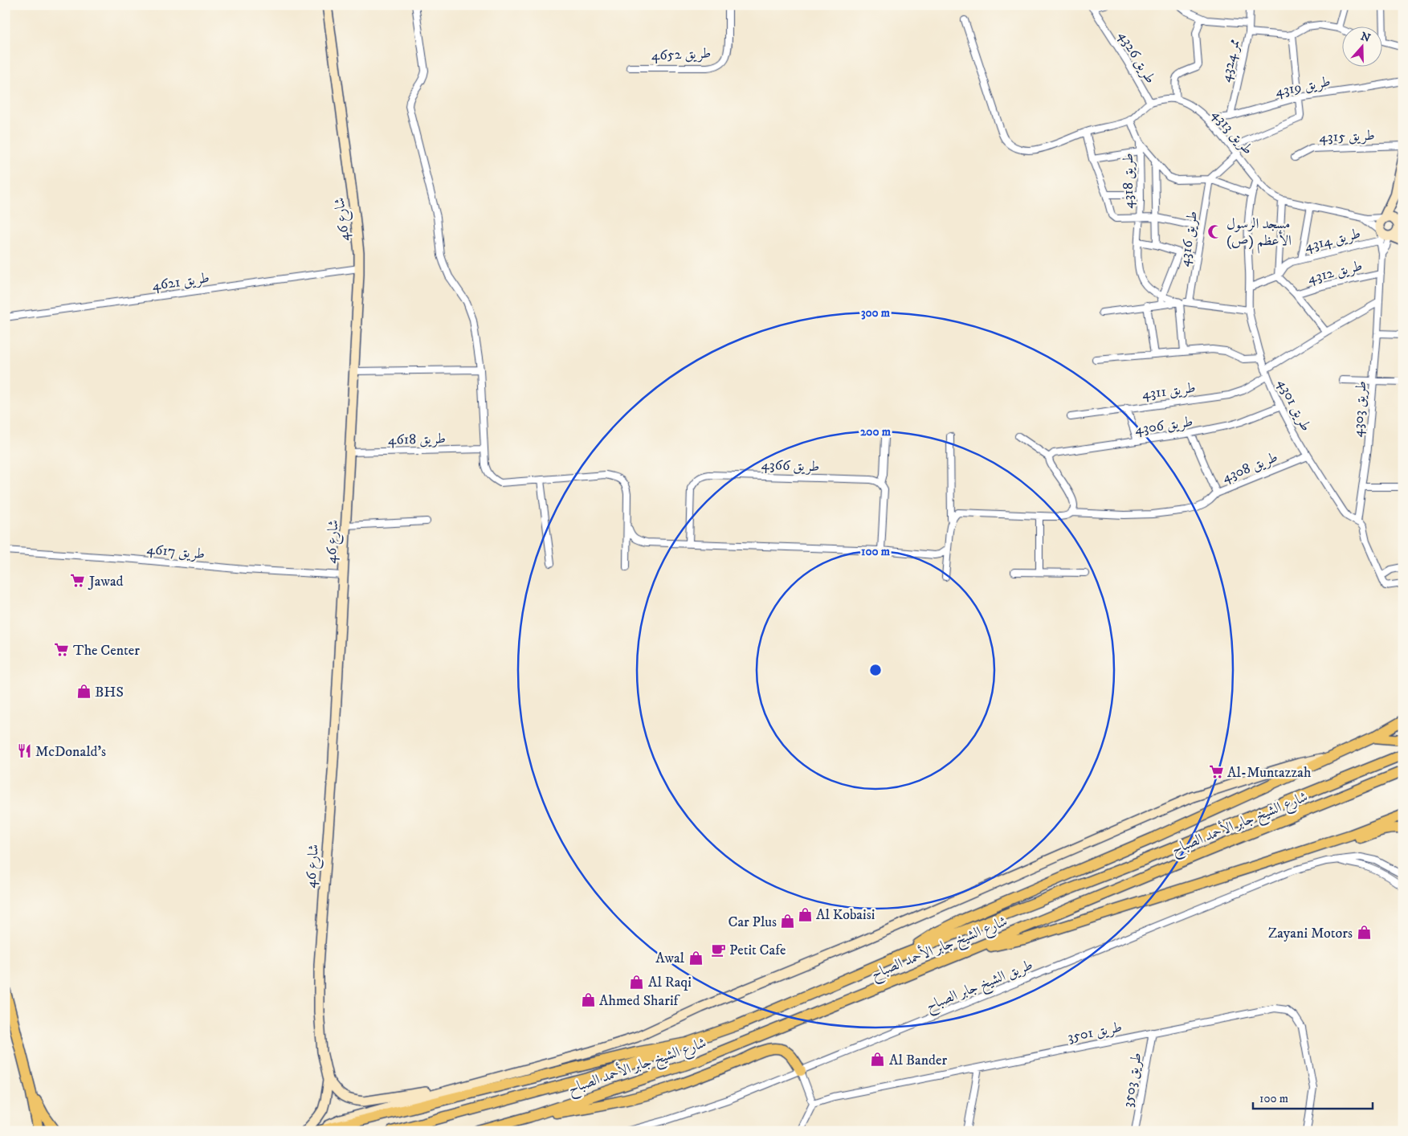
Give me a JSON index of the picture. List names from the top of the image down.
{
  "streets": {
    "main road": ["شارع الشيخ جابر الأحمد الصباح"],
    "street": [
      "طريق 4652",
      "طريق 4326",
      "ممر 4324",
      "طريق 4319",
      "طريق 4313",
      "طريق 4315",
      "طريق 4318",
      "شارع 46",
      "طريق 4316",
      "طريق 4314",
      "طريق 4312",
      "طريق 4621",
      "طريق 4311",
      "طريق 4301",
      "طريق 4303",
      "طريق 4306",
      "طريق 4618",
      "طريق 4366",
      "طريق 4308",
      "طريق 4617",
      "طريق الشيخ جابر الصباح",
      "طريق 3501",
      "طريق 3503"
    ]
  },
  "crossings": [
    ["طريق 4326", "طريق 4319"],
    ["طريق 4326", "طريق 4313"],
    ["طريق 4326", "طريق 4318"],
    ["طريق 4326", "طريق 4316"],
    ["ممر 4324", "طريق 4319"],
    ["طريق 4319", "طريق 4313"],
    ["طريق 4319", "طريق 4318"],
    ["طريق 4319", "طريق 4316"],
    ["طريق 4313", "طريق 4318"],
    ["طريق 4313", "طريق 4316"],
    ["طريق 4313", "طريق 4314"],
    ["طريق 4313", "طريق 4301"],
    ["طريق 4313", "طريق 4303"],
    ["طريق 4318", "طريق 4316"],
    ["طريق 4318", "طريق 4301"],
    ["شارع 46", "طريق 4621"],
    ["شارع 46", "طريق 4618"],
    ["شارع 46", "طريق 4617"],
    ["طريق 4314", "طريق 4312"],
    ["طريق 4314", "طريق 4301"],
    ["طريق 4314", "طريق 4303"],
    ["طريق 4312", "طريق 4303"],
    ["طريق 4311", "طريق 4301"],
    ["طريق 4301", "طريق 4303"],
    ["طريق 4301", "طريق 4306"],
    ["طريق 4301", "طريق 4308"],
    ["طريق 4306", "طريق 4308"],
    ["طريق 3501", "طريق 3503"]
  ],
  "places": {
    "mosque": ["مسجد الرسول الأعظم (ص)"],
    "supermarket": ["Jawad", "The Center", "Al-Muntazzah"],
    "shop": [
      "BHS",
      "Al Kobaisi",
      "Car Plus",
      "Zayani Motors",
      "Awal",
      "Al Raqi",
      "Ahmed Sharif",
      "Al Bander"
    ],
    "restaurant": ["McDonald's"],
    "cafe": ["Petit Cafe"]
  },
  "scale_bar": "100 m",
  "north": "top",
  "rings": ["300 m", "200 m", "100 m"]
}
